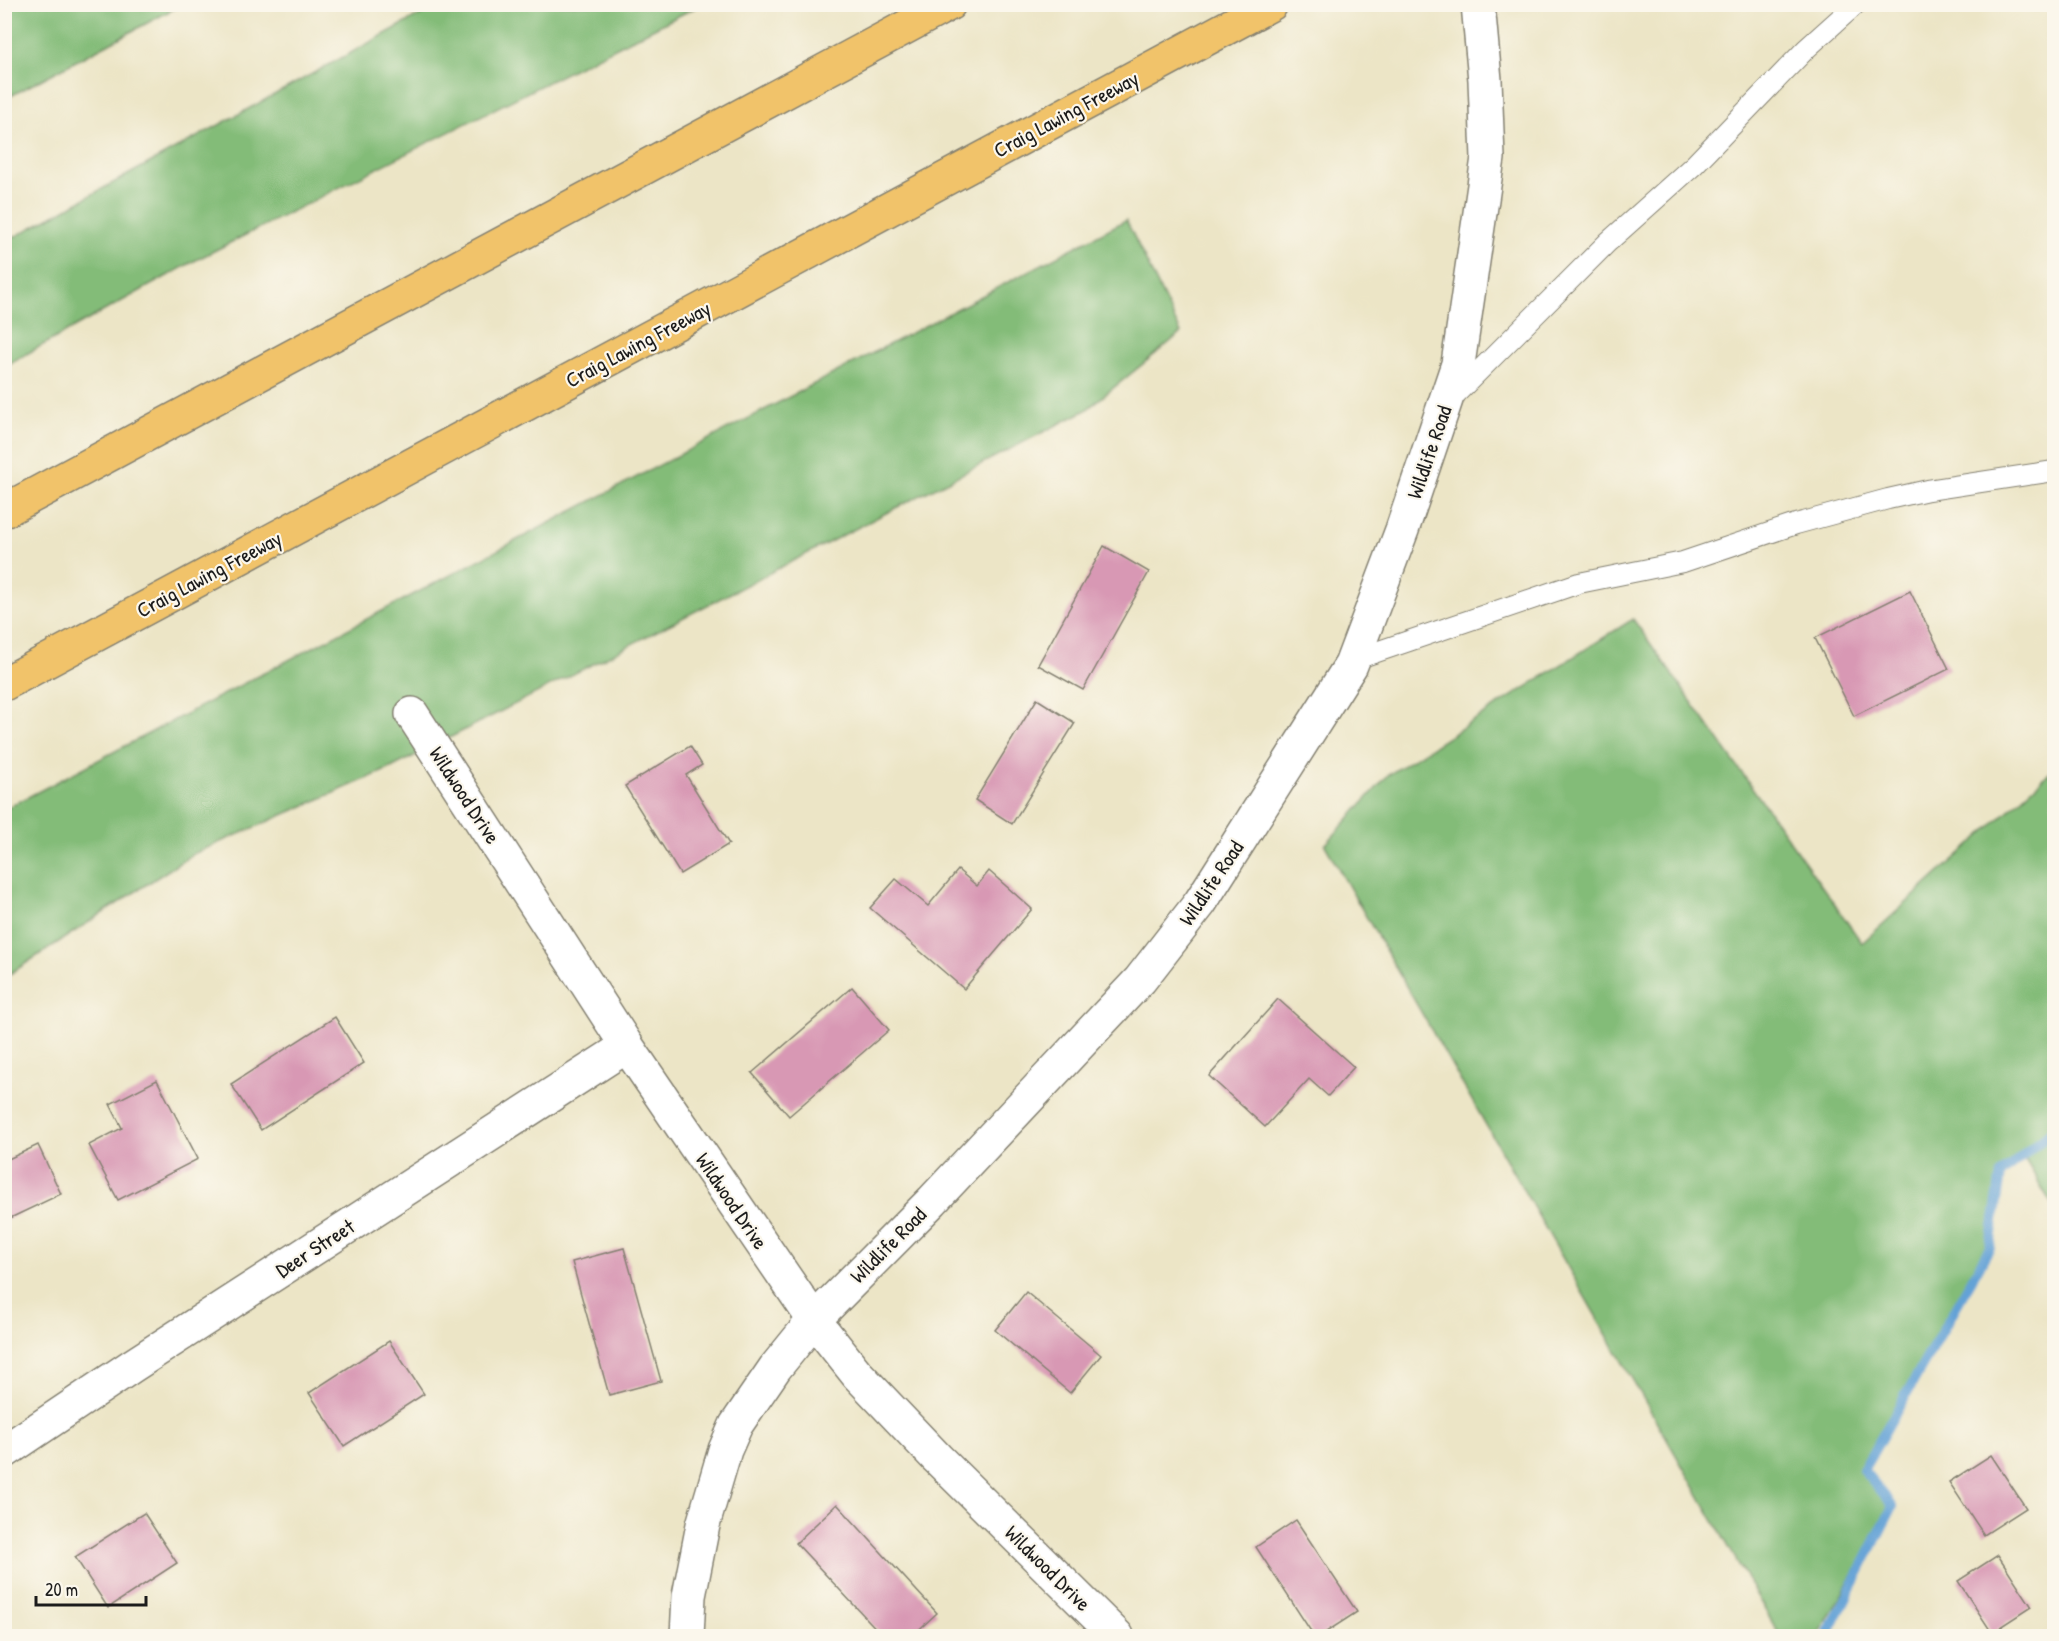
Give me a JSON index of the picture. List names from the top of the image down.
{
  "streets": {
    "highway": ["Craig Lawing Freeway"],
    "street": ["Wildlife Road", "Wildwood Drive", "Deer Street"]
  },
  "crossings": [
    ["Wildlife Road", "Wildwood Drive"],
    ["Wildwood Drive", "Deer Street"]
  ],
  "scale_bar": "20 m"
}
